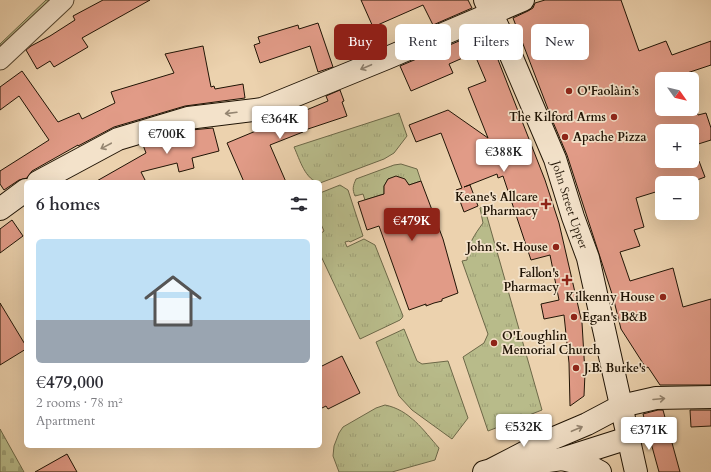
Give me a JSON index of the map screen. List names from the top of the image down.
{
  "streets": {
    "main road": ["John Street Upper"]
  },
  "places": {
    "other": [
      "O'Faolàin’s",
      "The Kilford Arms",
      "Apache Pizza",
      "John St. House",
      "Kilkenny House",
      "Egan's B&B",
      "O'Loughlin Memorial Church",
      "J.B. Burke's"
    ],
    "health": ["Keane's Allcare Pharmacy", "Fallon's Pharmacy"]
  },
  "north": "bottom right",
  "page": {
    "chip": [
      "Buy",
      "Rent",
      "Filters",
      "New"
    ],
    "map_buttons": ["+", "−"],
    "price": [
      "€364K",
      "€700K",
      "€388K",
      "€479K",
      "€532K",
      "€371K"
    ],
    "heading": "6 homes",
    "list": [
      {
        "name": "€479,000",
        "note": "2 rooms · 78 m² · Apartment"
      }
    ]
  }
}
